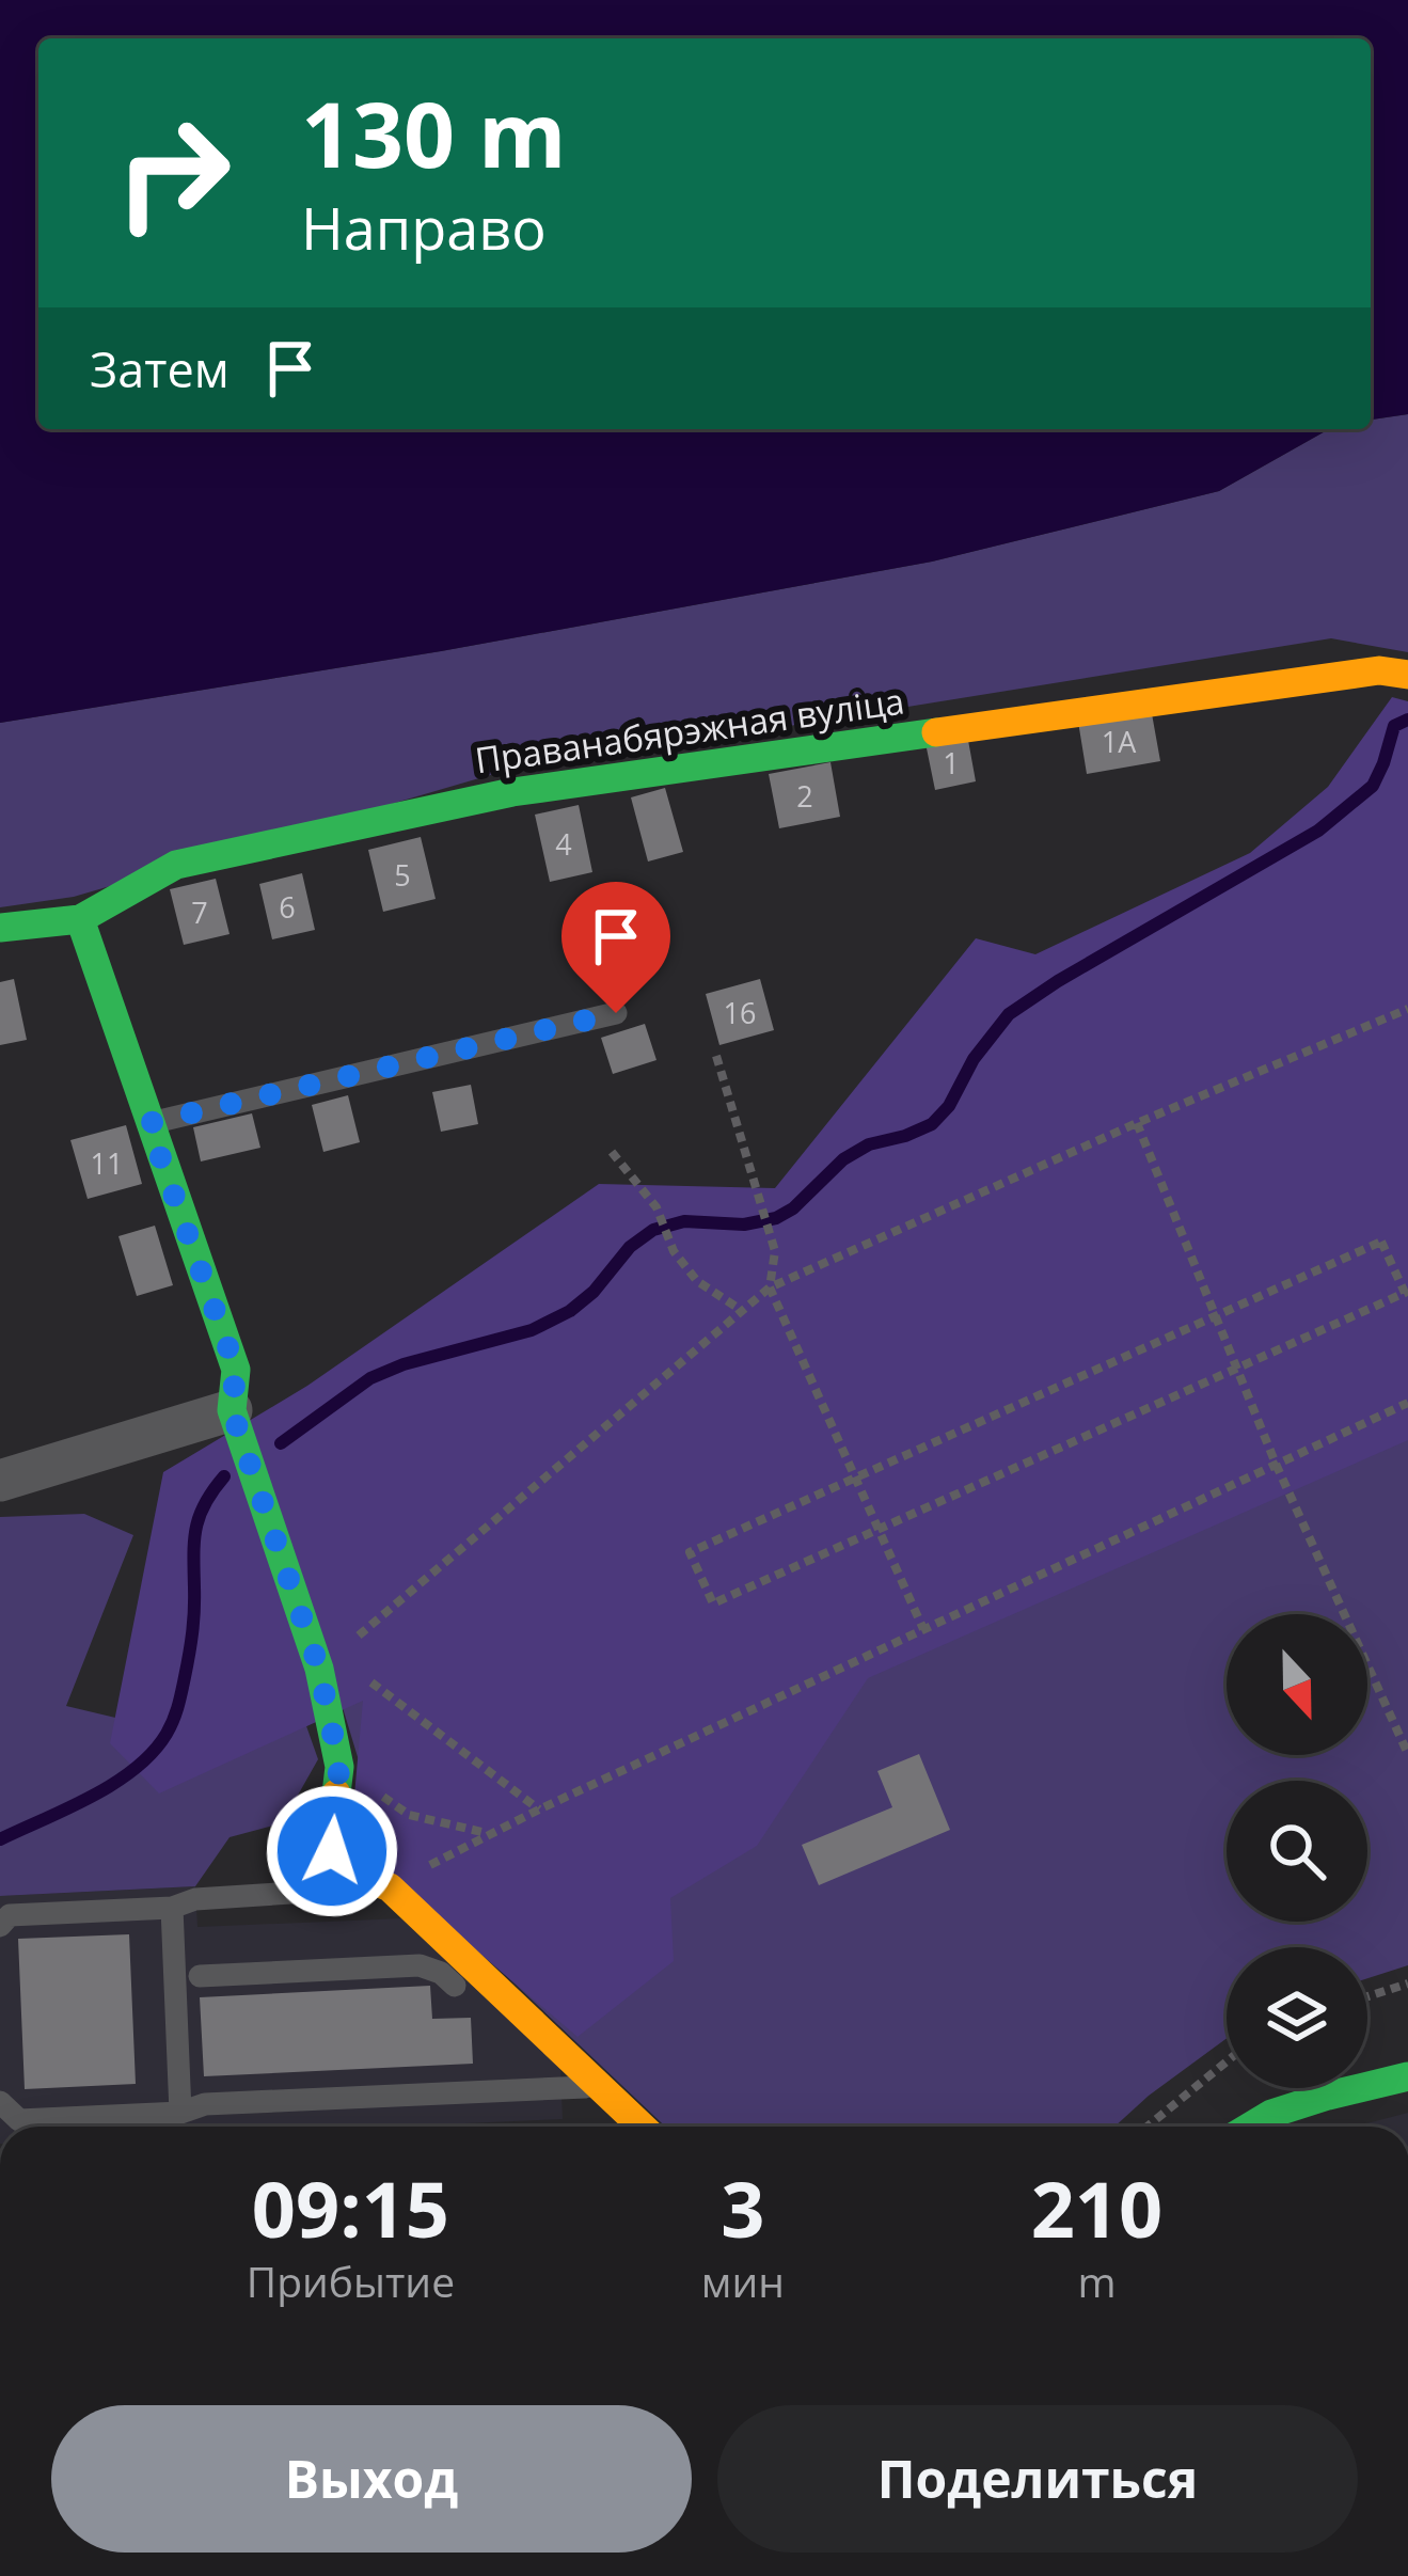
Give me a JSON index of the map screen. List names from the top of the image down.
{
  "streets": {
    "street": ["Праванабярэжная вуліца"]
  },
  "house_numbers": [
    "1А",
    "1",
    "2",
    "4",
    "5",
    "6",
    "7",
    "16",
    "11"
  ],
  "north": "bottom",
  "page": {
    "turn": ["130 m", "Направо"],
    "then": "Затем",
    "eta": [
      "09:15",
      "Прибытие",
      "3",
      "мин",
      "210",
      "m"
    ],
    "buttons": ["Выход", "Поделиться"]
  }
}
